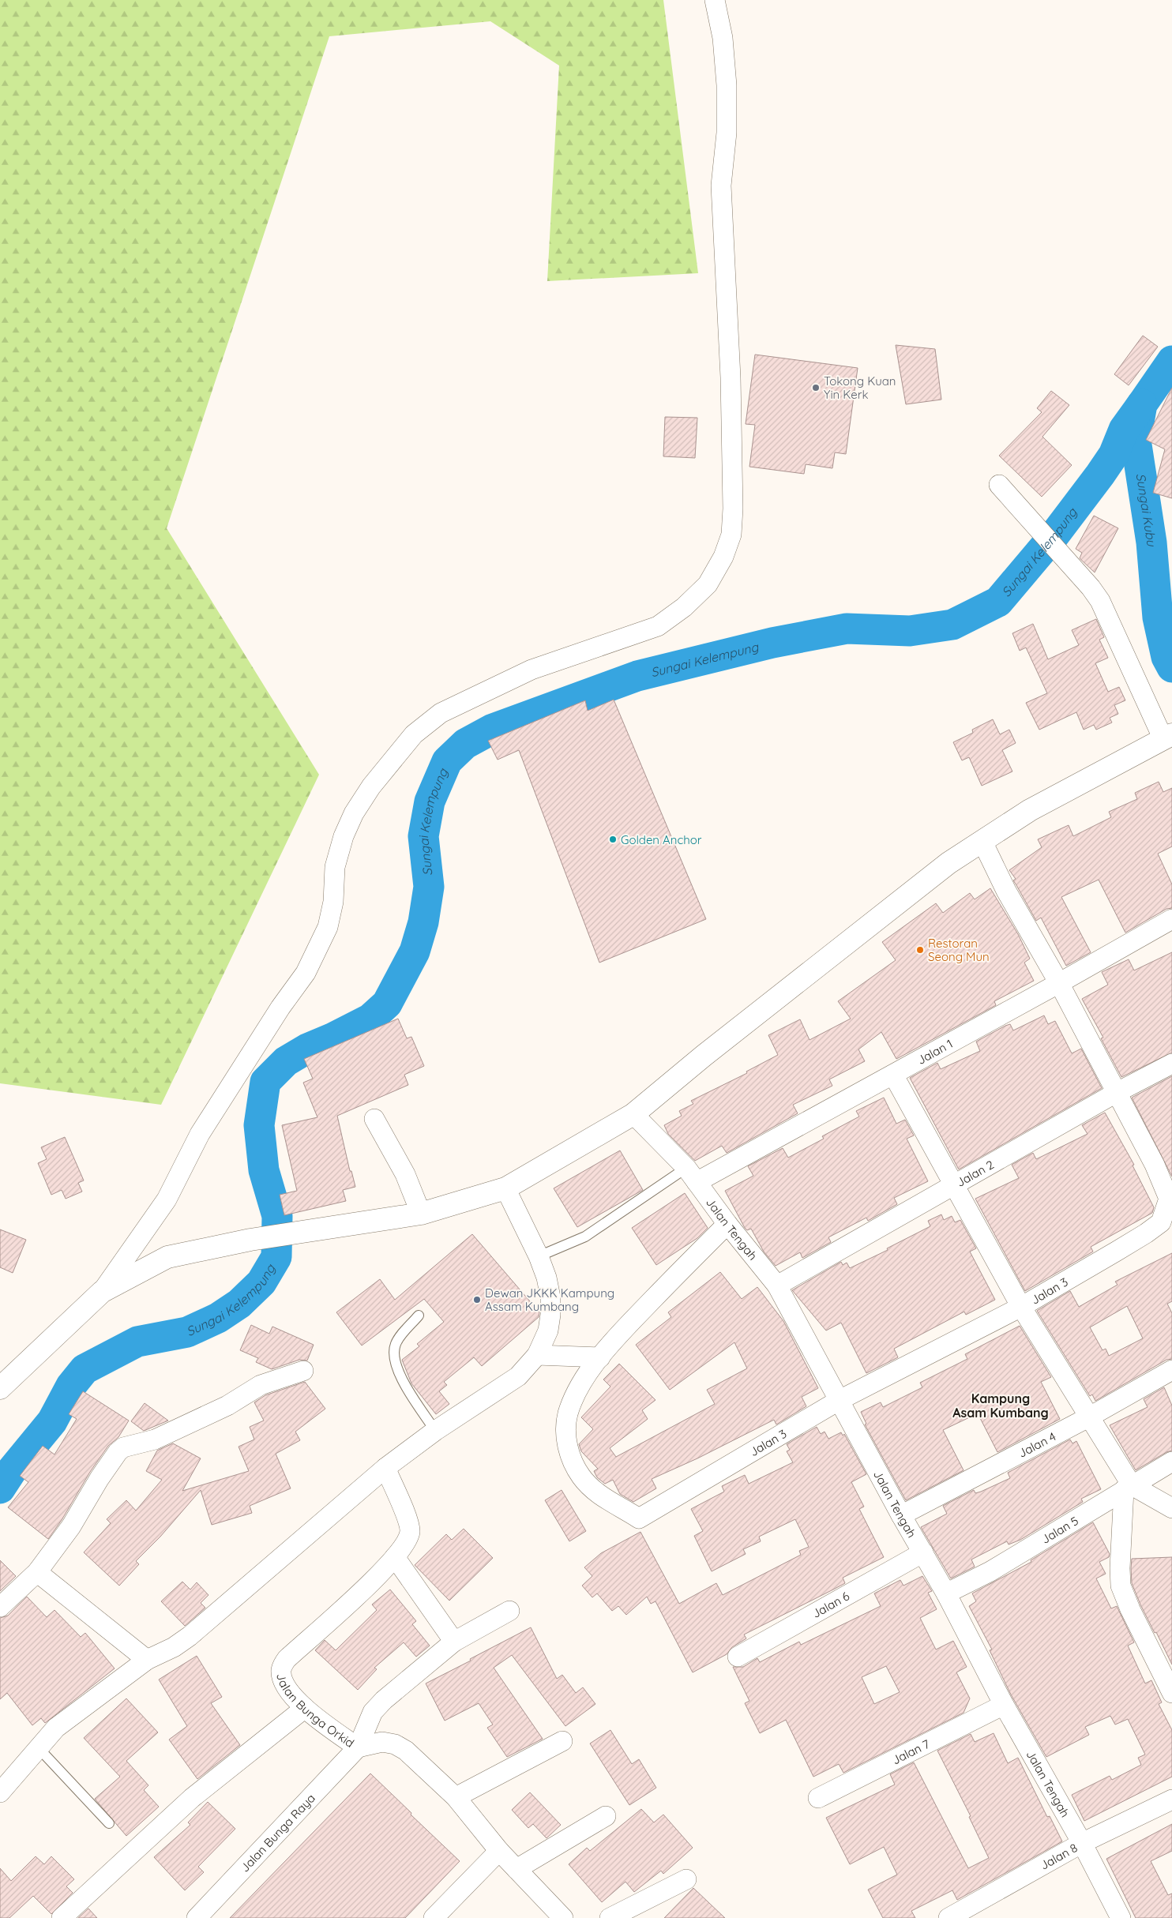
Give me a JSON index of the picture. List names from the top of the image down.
{
  "streets": {
    "street": [
      "Jalan 1",
      "Jalan 2",
      "Jalan Tengah",
      "Jalan 3",
      "Jalan 4",
      "Jalan 5",
      "Jalan 6",
      "Jalan Bunga Orkid",
      "Jalan 7",
      "Jalan Bunga Raya",
      "Jalan 8"
    ]
  },
  "crossings": [
    ["Jalan 1", "Jalan Tengah"],
    ["Jalan 2", "Jalan Tengah"],
    ["Jalan Tengah", "Jalan 3"],
    ["Jalan Tengah", "Jalan 4"],
    ["Jalan Tengah", "Jalan 5"],
    ["Jalan Tengah", "Jalan 6"],
    ["Jalan Tengah", "Jalan 7"],
    ["Jalan Tengah", "Jalan 8"],
    ["Jalan Bunga Orkid", "Jalan Bunga Raya"]
  ],
  "districts": ["Kampung Asam Kumbang"],
  "water": ["Sungai Kubu", "Sungai Kelempung"],
  "places": [
    "Tokong Kuan Yin Kerk",
    "Golden Anchor",
    "Restoran Seong Mun",
    "Dewan JKKK Kampung Assam Kumbang"
  ]
}
